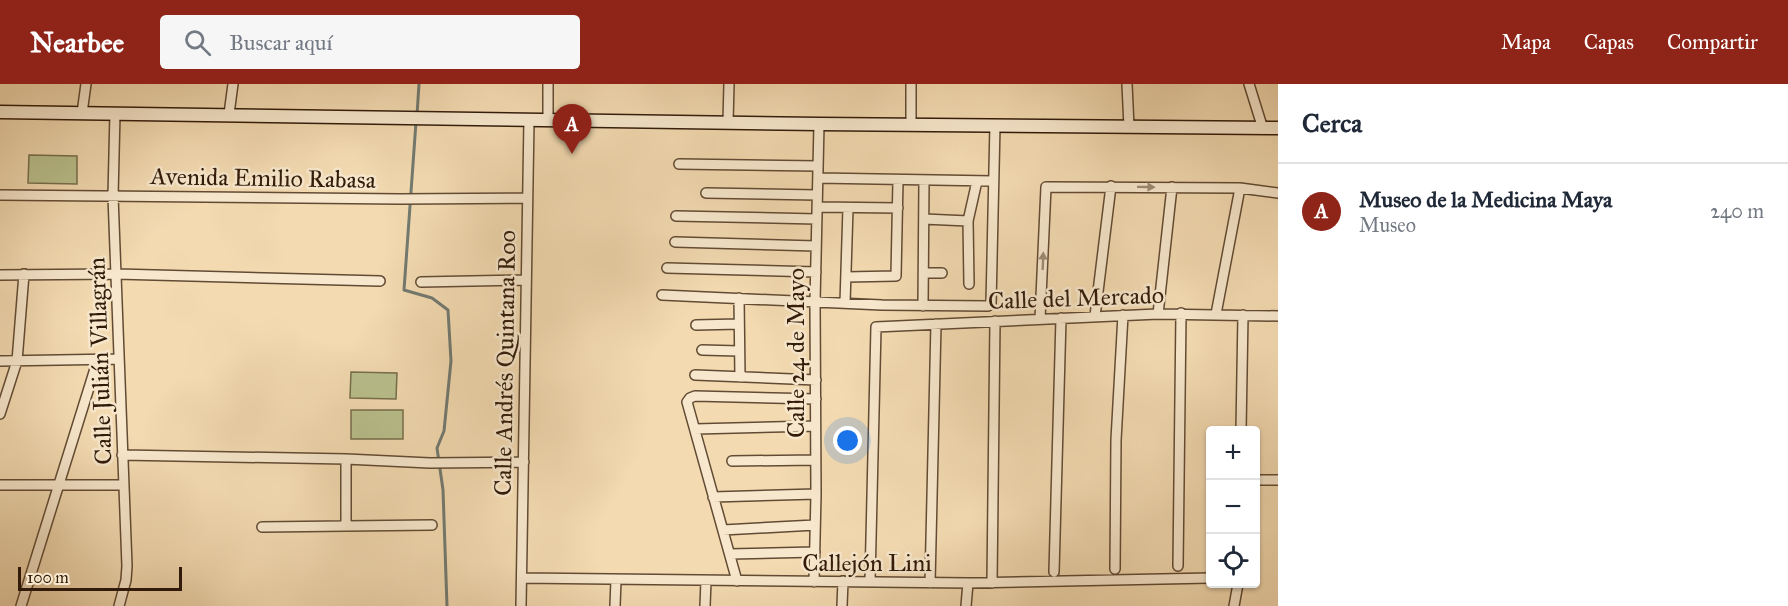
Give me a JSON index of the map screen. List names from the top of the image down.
{
  "streets": {
    "street": [
      "Avenida Emilio Rabasa",
      "Calle del Mercado",
      "Calle 24 de Mayo",
      "Calle Julián Villagrán",
      "Calle Andrés Quintana Roo",
      "Callejón Lini"
    ]
  },
  "crossings": [
    ["Avenida Emilio Rabasa", "Calle Julián Villagrán"],
    ["Avenida Emilio Rabasa", "Calle Andrés Quintana Roo"],
    ["Calle del Mercado", "Calle 24 de Mayo"],
    ["Calle del Mercado", "Callejón Lini"],
    ["Calle 24 de Mayo", "Callejón Lini"],
    ["Calle Andrés Quintana Roo", "Callejón Lini"]
  ],
  "scale_bar": "100 m",
  "page": {
    "header": "Nearbee",
    "search": "Buscar aquí",
    "nav": ["Mapa", "Capas", "Compartir"],
    "heading": "Cerca",
    "pins": "A",
    "list": [
      {
        "mark": "A",
        "name": "Museo de la Medicina Maya",
        "note": "Museo",
        "value": "240 m"
      }
    ],
    "map_buttons": ["+", "−"],
    "scale": "100 m"
  }
}
